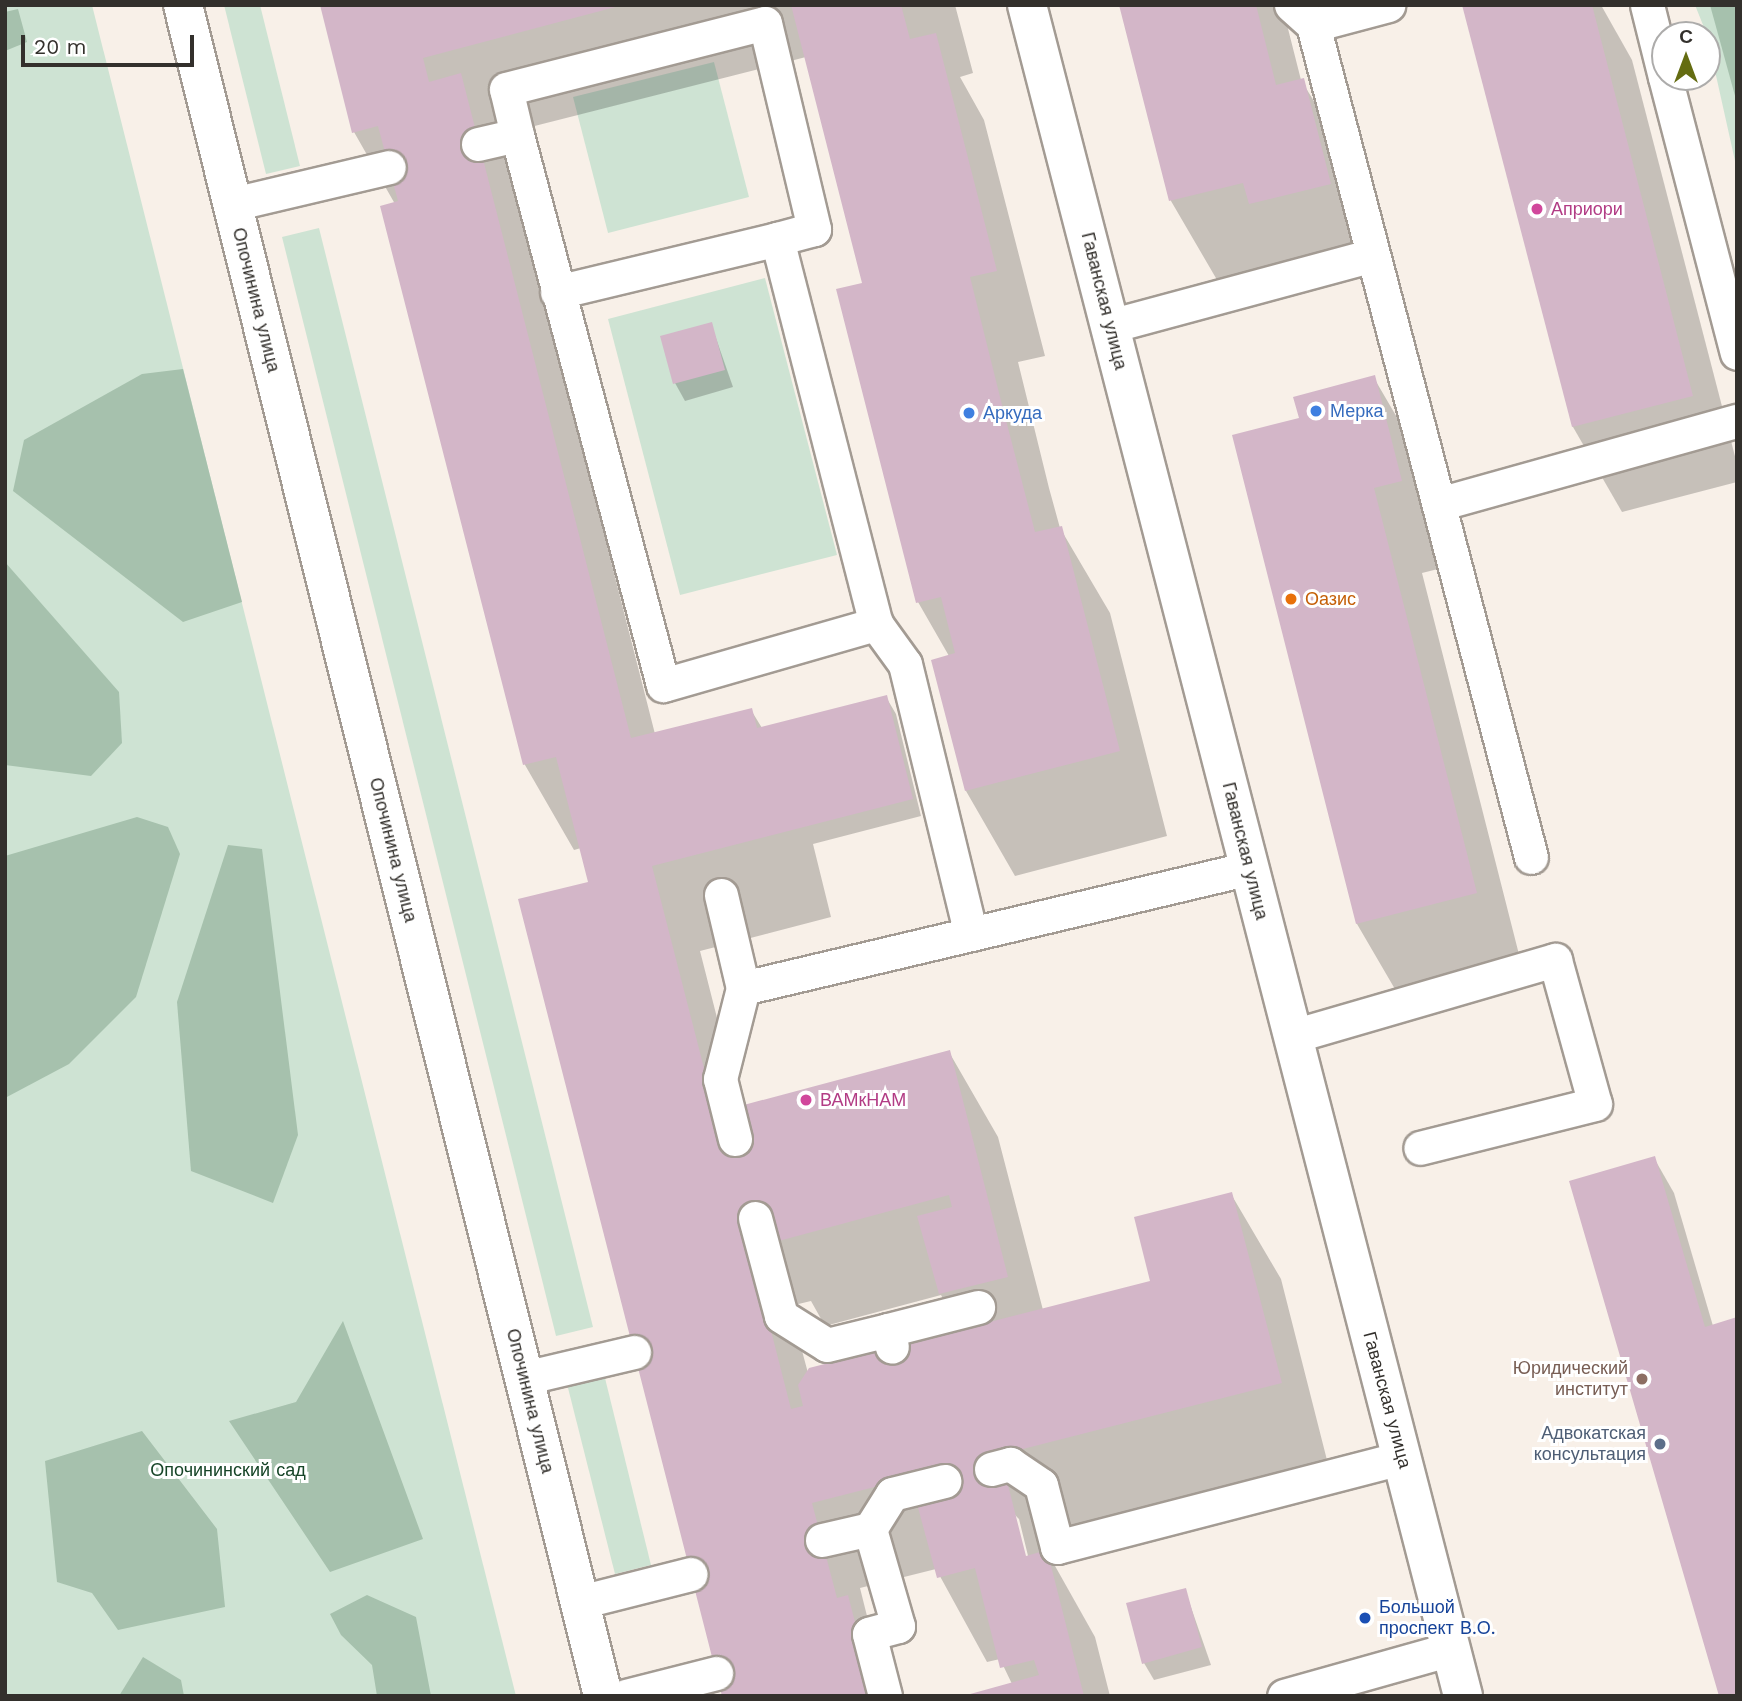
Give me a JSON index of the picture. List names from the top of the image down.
{
  "streets": {
    "street": ["Опочинина улица", "Гаванская улица"]
  },
  "parks": ["Опочининский сад"],
  "places": [
    "Априори",
    "Мерка",
    "Аркуда",
    "Оазис",
    "ВАМкНАМ",
    "Юридический институт",
    "Адвокатская консультация",
    "Большой проспект В.О."
  ],
  "scale_bar": "20 m",
  "north": "top"
}
